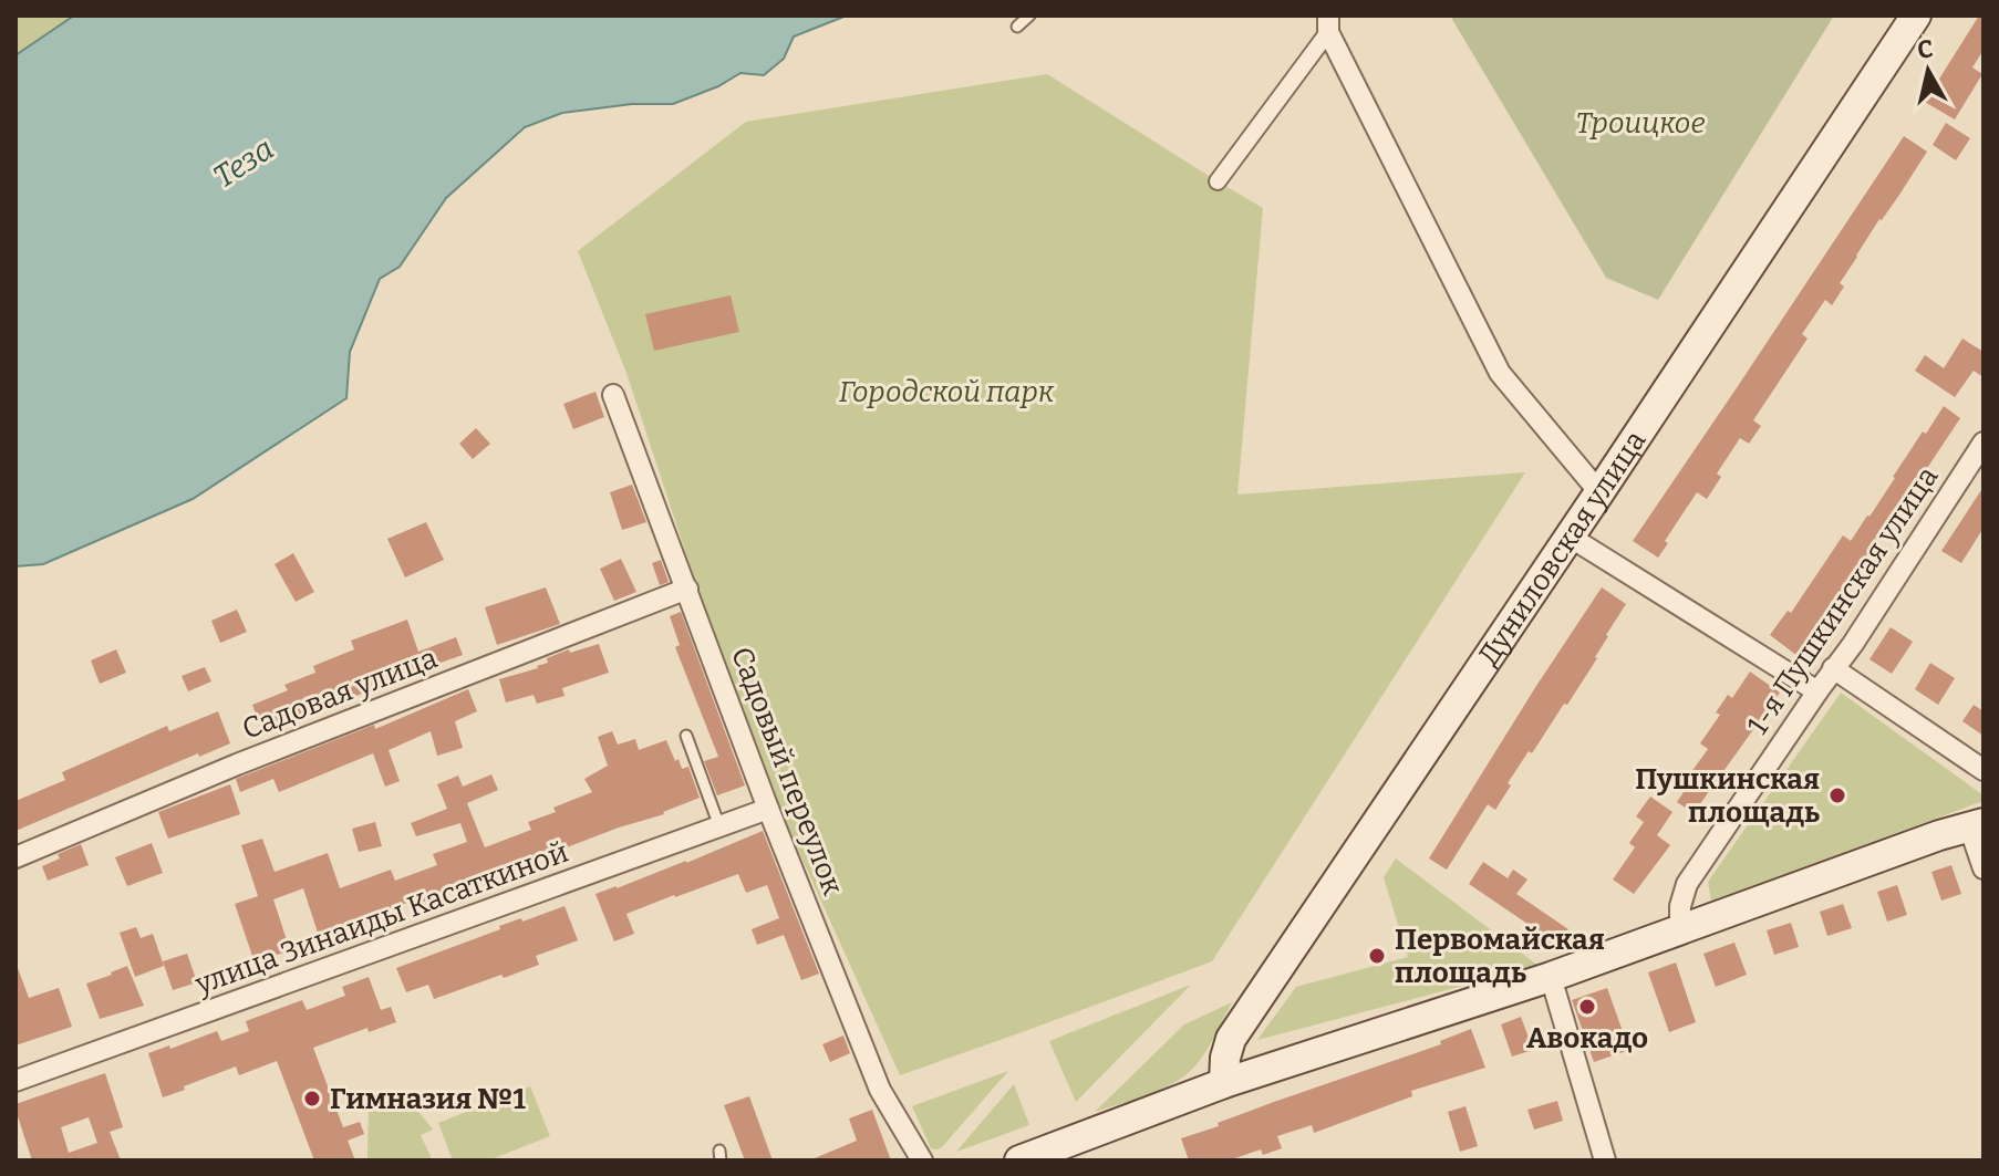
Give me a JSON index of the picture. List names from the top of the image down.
{
  "streets": {
    "main road": ["Дуниловская улица"],
    "street": [
      "1-я Пушкинская улица",
      "Садовая улица",
      "Садовый переулок",
      "улица Зинаиды Касаткиной"
    ]
  },
  "crossings": [
    ["Садовая улица", "Садовый переулок"],
    ["Садовый переулок", "улица Зинаиды Касаткиной"]
  ],
  "water": ["Теза"],
  "parks": ["Троицкое", "Городской парк"],
  "places": [
    "Пушкинская площадь",
    "Первомайская площадь",
    "Авокадо",
    "Гимназия №1"
  ],
  "north": "top"
}
